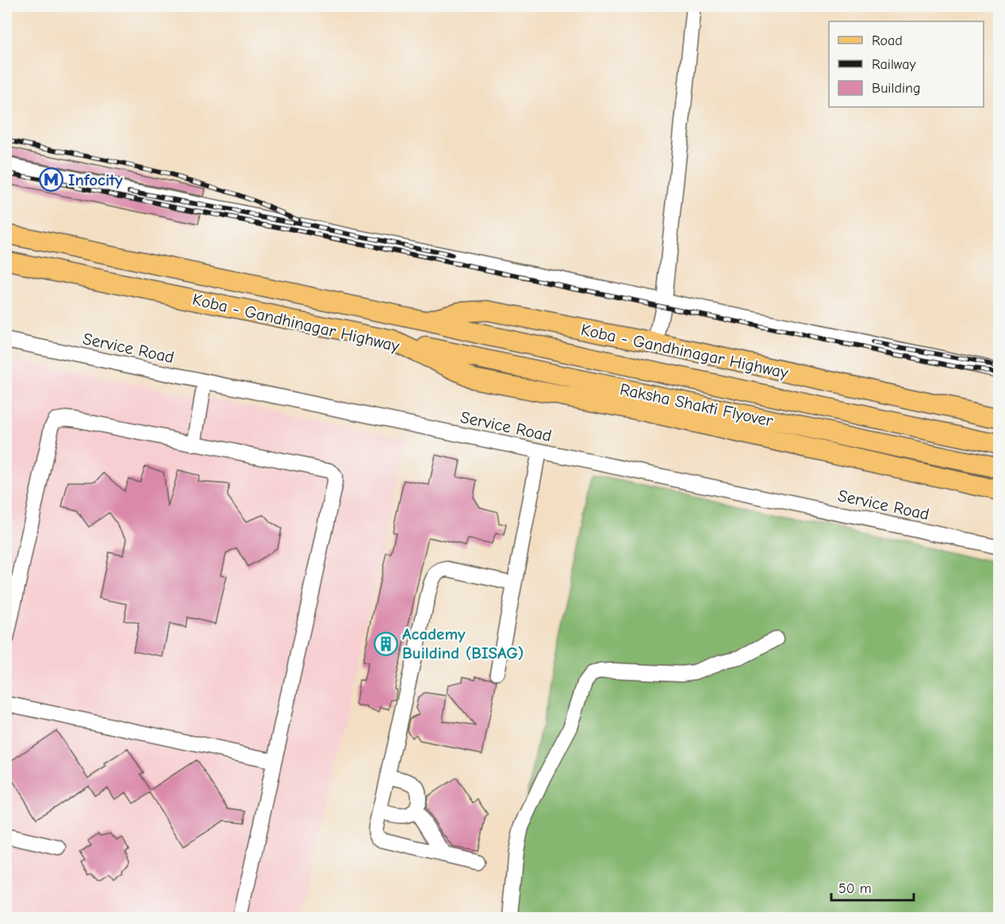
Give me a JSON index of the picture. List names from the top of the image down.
{
  "streets": {
    "main road": ["Koba - Gandhinagar Highway", "Raksha Shakti Flyover"],
    "street": ["Service Road"]
  },
  "crossings": [
    ["Koba - Gandhinagar Highway", "Raksha Shakti Flyover"]
  ],
  "places": {
    "metro station": ["Infocity"],
    "building": ["Academy Buildind (BISAG)"]
  },
  "legend": ["Road", "Railway", "Building"],
  "scale_bar": "50 m"
}
